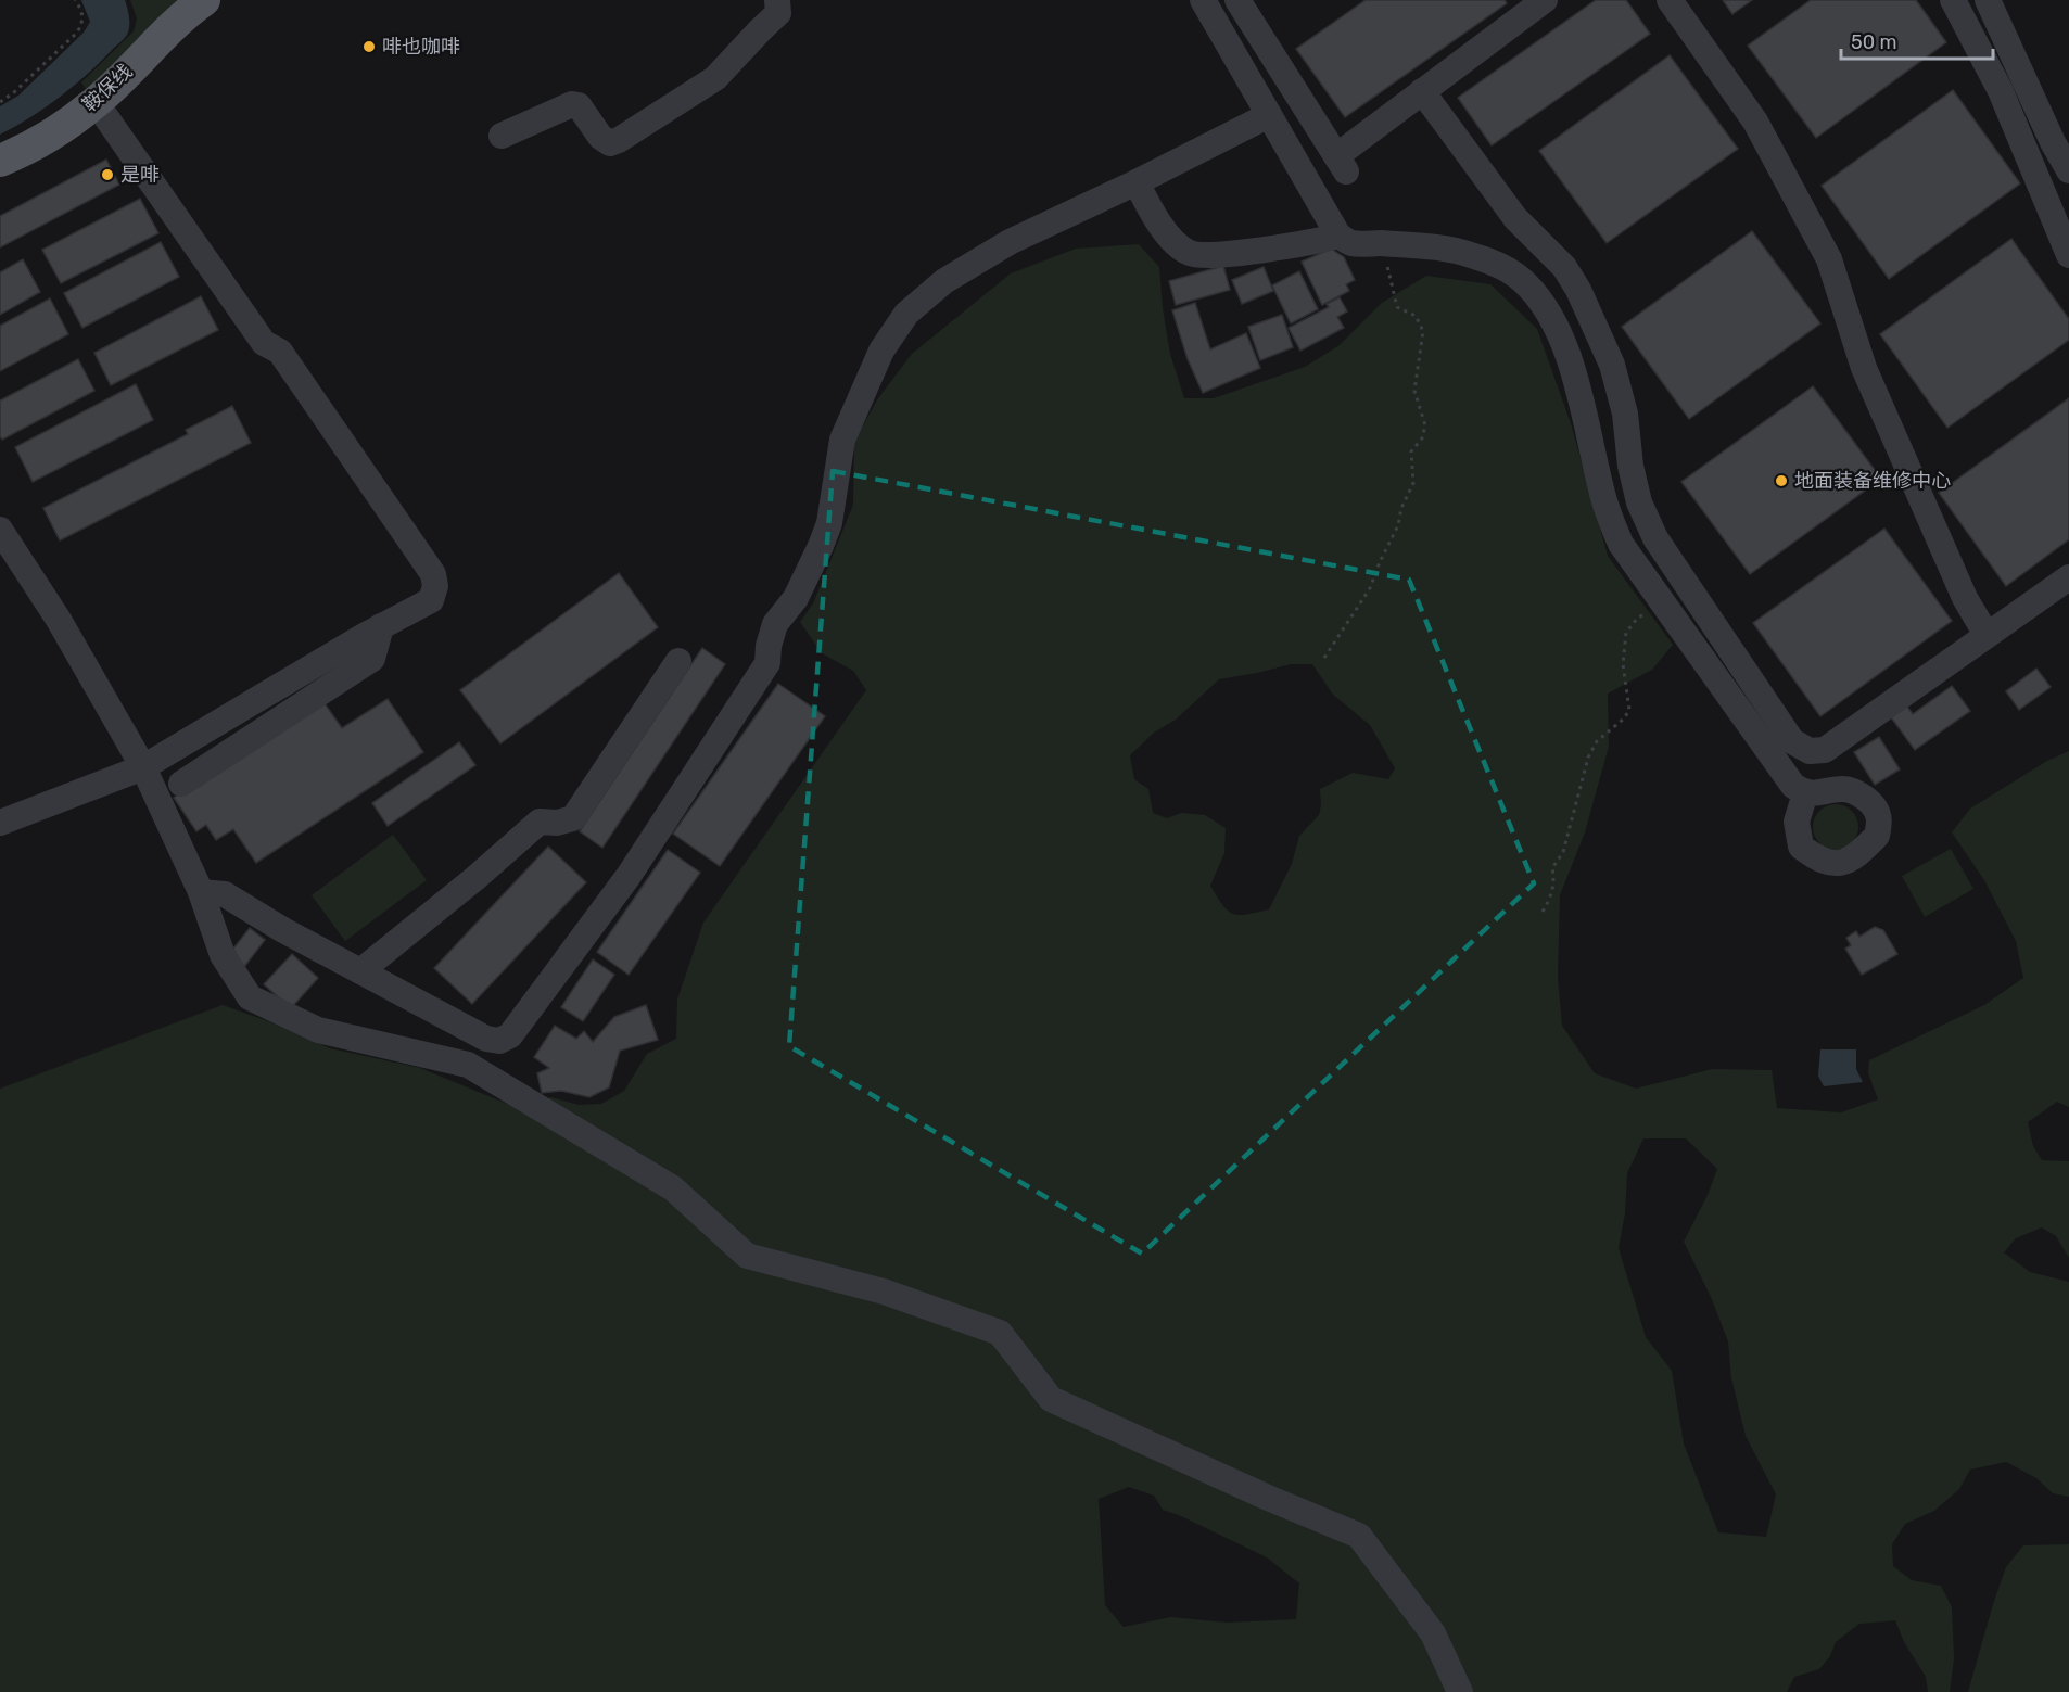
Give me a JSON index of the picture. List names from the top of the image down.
{
  "streets": {
    "main road": ["鞍保线"]
  },
  "places": ["啡也咖啡", "是啡", "地面装备维修中心"],
  "scale_bar": "50 m"
}
